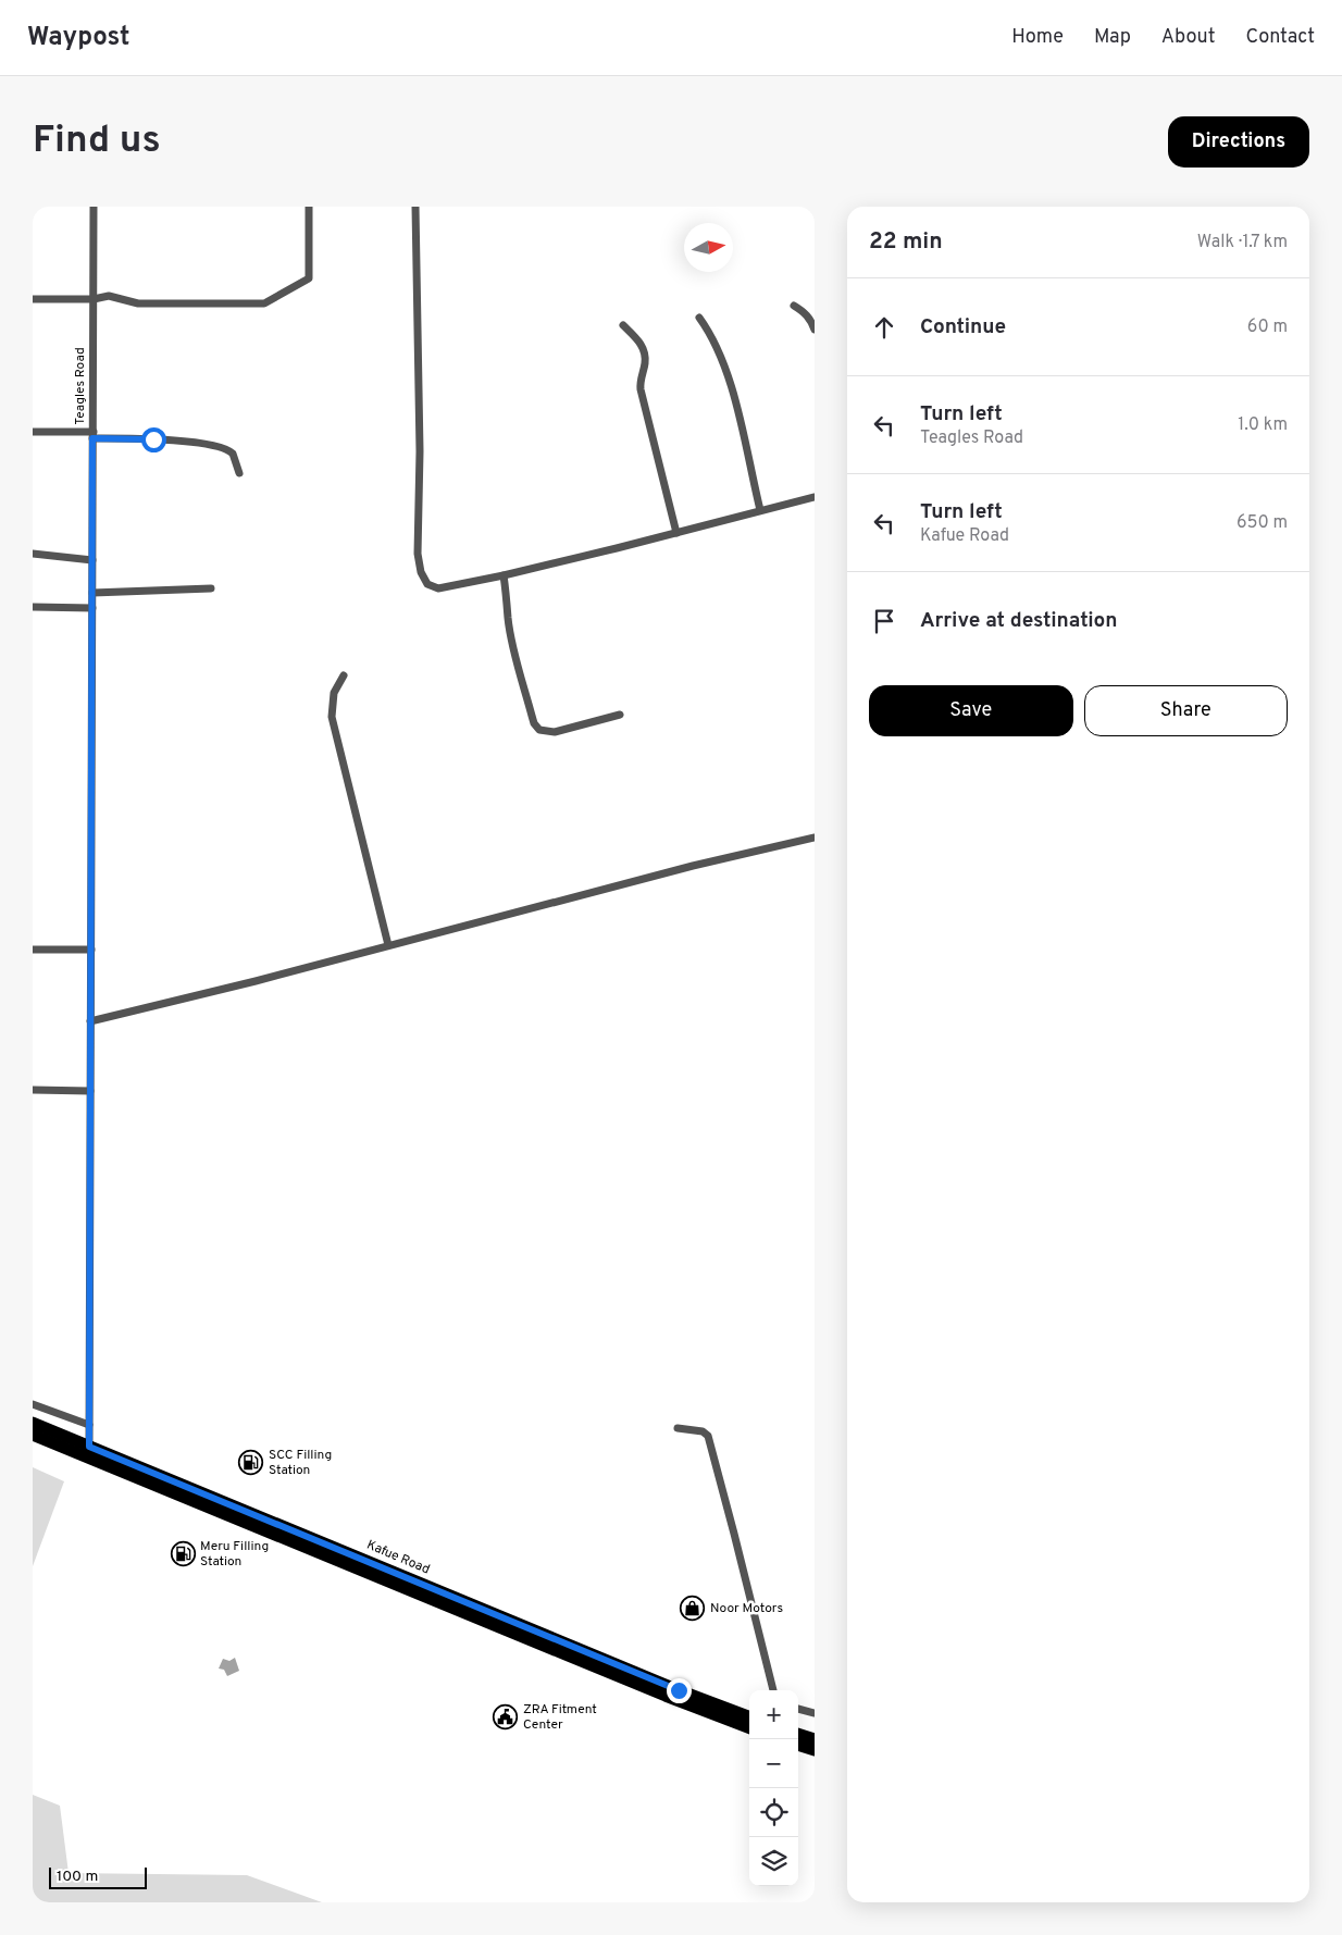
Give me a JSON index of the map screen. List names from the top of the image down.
{
  "streets": {
    "main road": ["Kafue Road"],
    "street": ["Teagles Road"]
  },
  "crossings": [
    ["Teagles Road", "Kafue Road"]
  ],
  "places": {
    "fuel station": ["SCC Filling Station", "Meru Filling Station"],
    "shop": ["Noor Motors"],
    "public building": ["ZRA Fitment Center"]
  },
  "scale_bar": "100 m",
  "north": "right",
  "page": {
    "header": "Waypost",
    "nav": [
      "Home",
      "Map",
      "About",
      "Contact"
    ],
    "buttons": [
      "Directions",
      ["Save", "Share"]
    ],
    "title": "Find us",
    "heading": ["22 min", "Walk · 1.7 km"],
    "list": [
      ["Continue", "60 m"],
      ["Turn left", "Teagles Road", "1.0 km"],
      ["Turn left", "Kafue Road", "650 m"],
      "Arrive at destination"
    ],
    "map_buttons": ["+", "−"],
    "scale": "100 m"
  }
}
